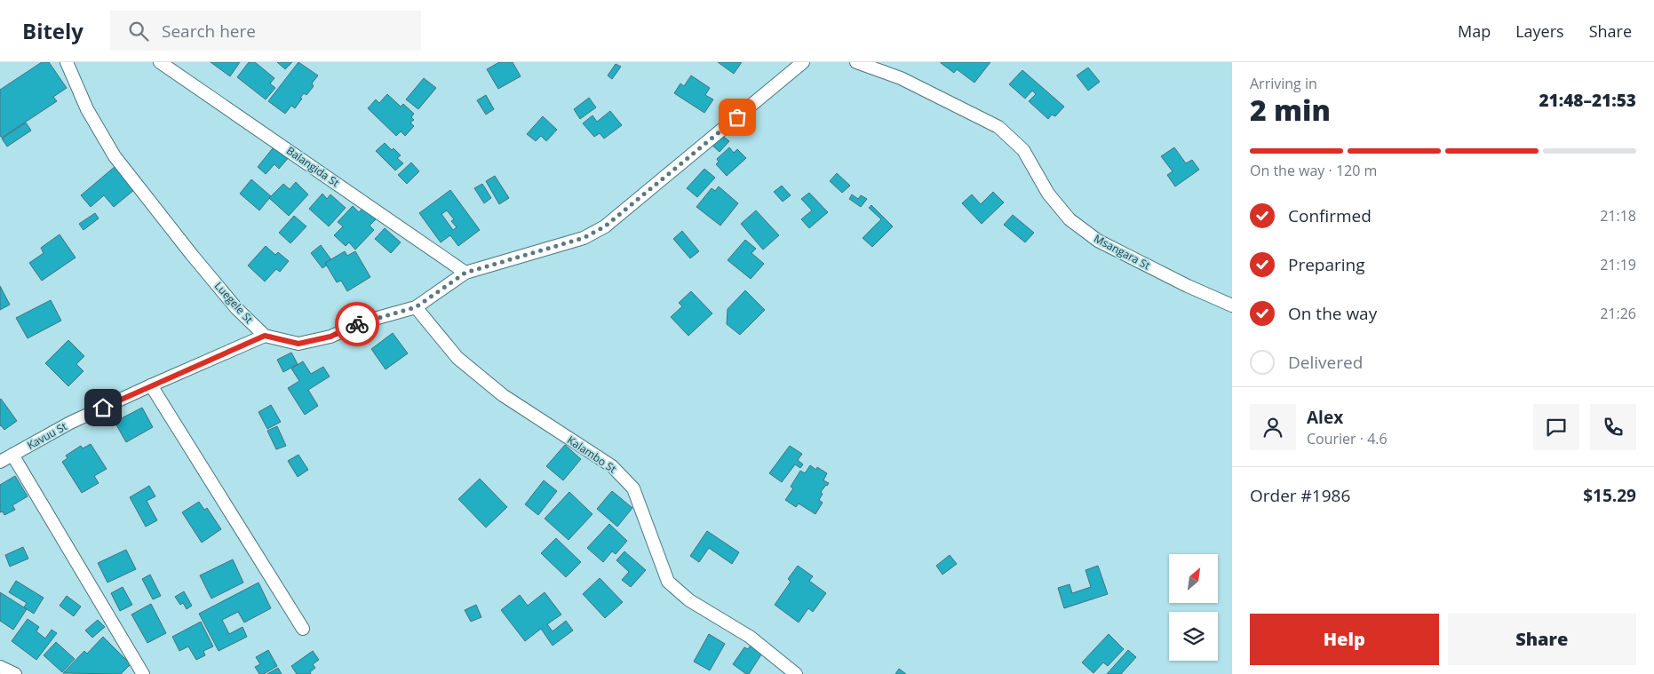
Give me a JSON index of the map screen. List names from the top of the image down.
{
  "streets": {
    "street": [
      "Balangida St",
      "Msangara St",
      "Luegele St",
      "Kavuu St",
      "Kalambo St"
    ]
  },
  "crossings": [
    ["Luegele St", "Kavuu St"]
  ],
  "north": "top right",
  "page": {
    "header": "Bitely",
    "search": "Search here",
    "nav": ["Map", "Layers", "Share"],
    "heading": ["2 min", "Arriving in", "21:48–21:53"],
    "panel": [
      "Alex",
      "Courier · 4.6",
      "Order #1986",
      "$15.29"
    ],
    "bar": "On the way · 120 m",
    "list": [
      ["Confirmed", "21:18"],
      ["Preparing", "21:19"],
      ["On the way", "21:26"],
      "Delivered"
    ],
    "buttons": ["Help", "Share"]
  }
}
